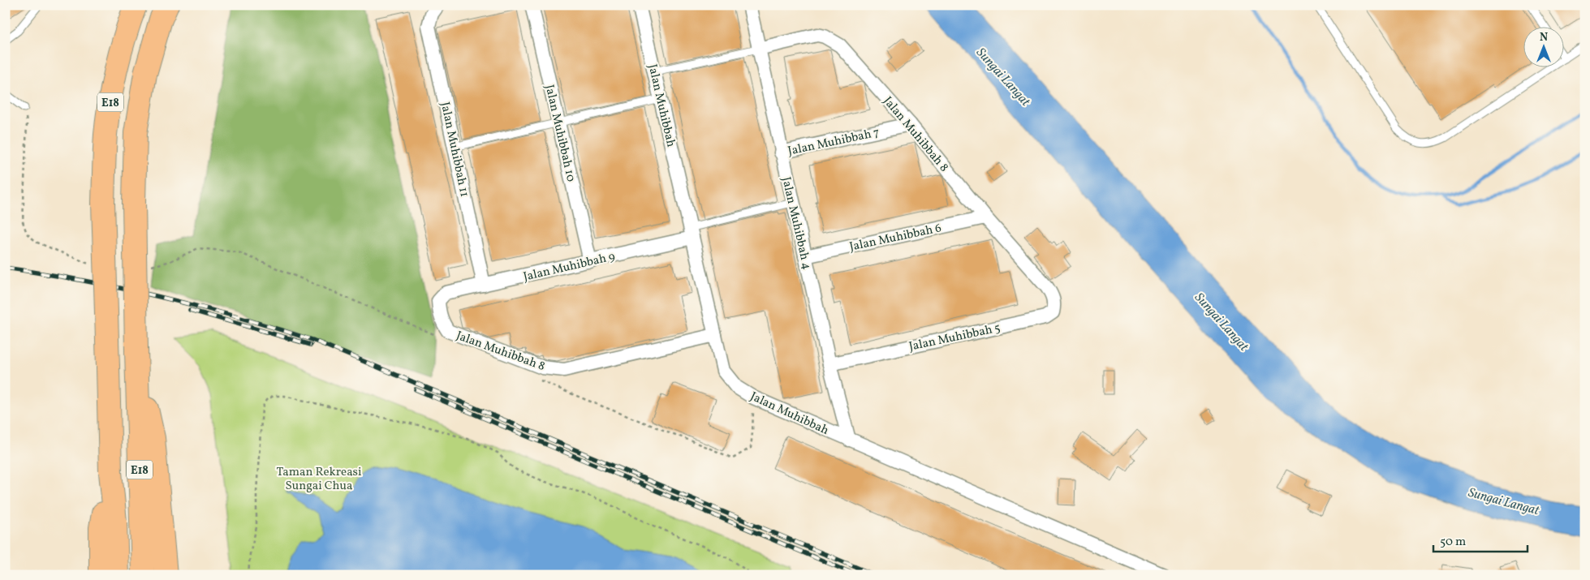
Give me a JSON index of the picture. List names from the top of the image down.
{
  "streets": {
    "highway": ["E18"],
    "street": [
      "Jalan Muhibbah",
      "Jalan Muhibbah 10",
      "Jalan Muhibbah 8",
      "Jalan Muhibbah 7",
      "Jalan Muhibbah 11",
      "Jalan Muhibbah 4",
      "Jalan Muhibbah 6",
      "Jalan Muhibbah 9",
      "Jalan Muhibbah 5"
    ]
  },
  "crossings": [
    ["Jalan Muhibbah", "Jalan Muhibbah 8"],
    ["Jalan Muhibbah", "Jalan Muhibbah 4"],
    ["Jalan Muhibbah", "Jalan Muhibbah 9"],
    ["Jalan Muhibbah 10", "Jalan Muhibbah 9"],
    ["Jalan Muhibbah 8", "Jalan Muhibbah 7"],
    ["Jalan Muhibbah 8", "Jalan Muhibbah 4"],
    ["Jalan Muhibbah 8", "Jalan Muhibbah 6"],
    ["Jalan Muhibbah 8", "Jalan Muhibbah 9"],
    ["Jalan Muhibbah 8", "Jalan Muhibbah 5"],
    ["Jalan Muhibbah 7", "Jalan Muhibbah 4"],
    ["Jalan Muhibbah 11", "Jalan Muhibbah 9"],
    ["Jalan Muhibbah 4", "Jalan Muhibbah 6"],
    ["Jalan Muhibbah 4", "Jalan Muhibbah 5"]
  ],
  "water": ["Sungai Langat"],
  "parks": ["Taman Rekreasi Sungai Chua"],
  "scale_bar": "50 m",
  "north": "top"
}
